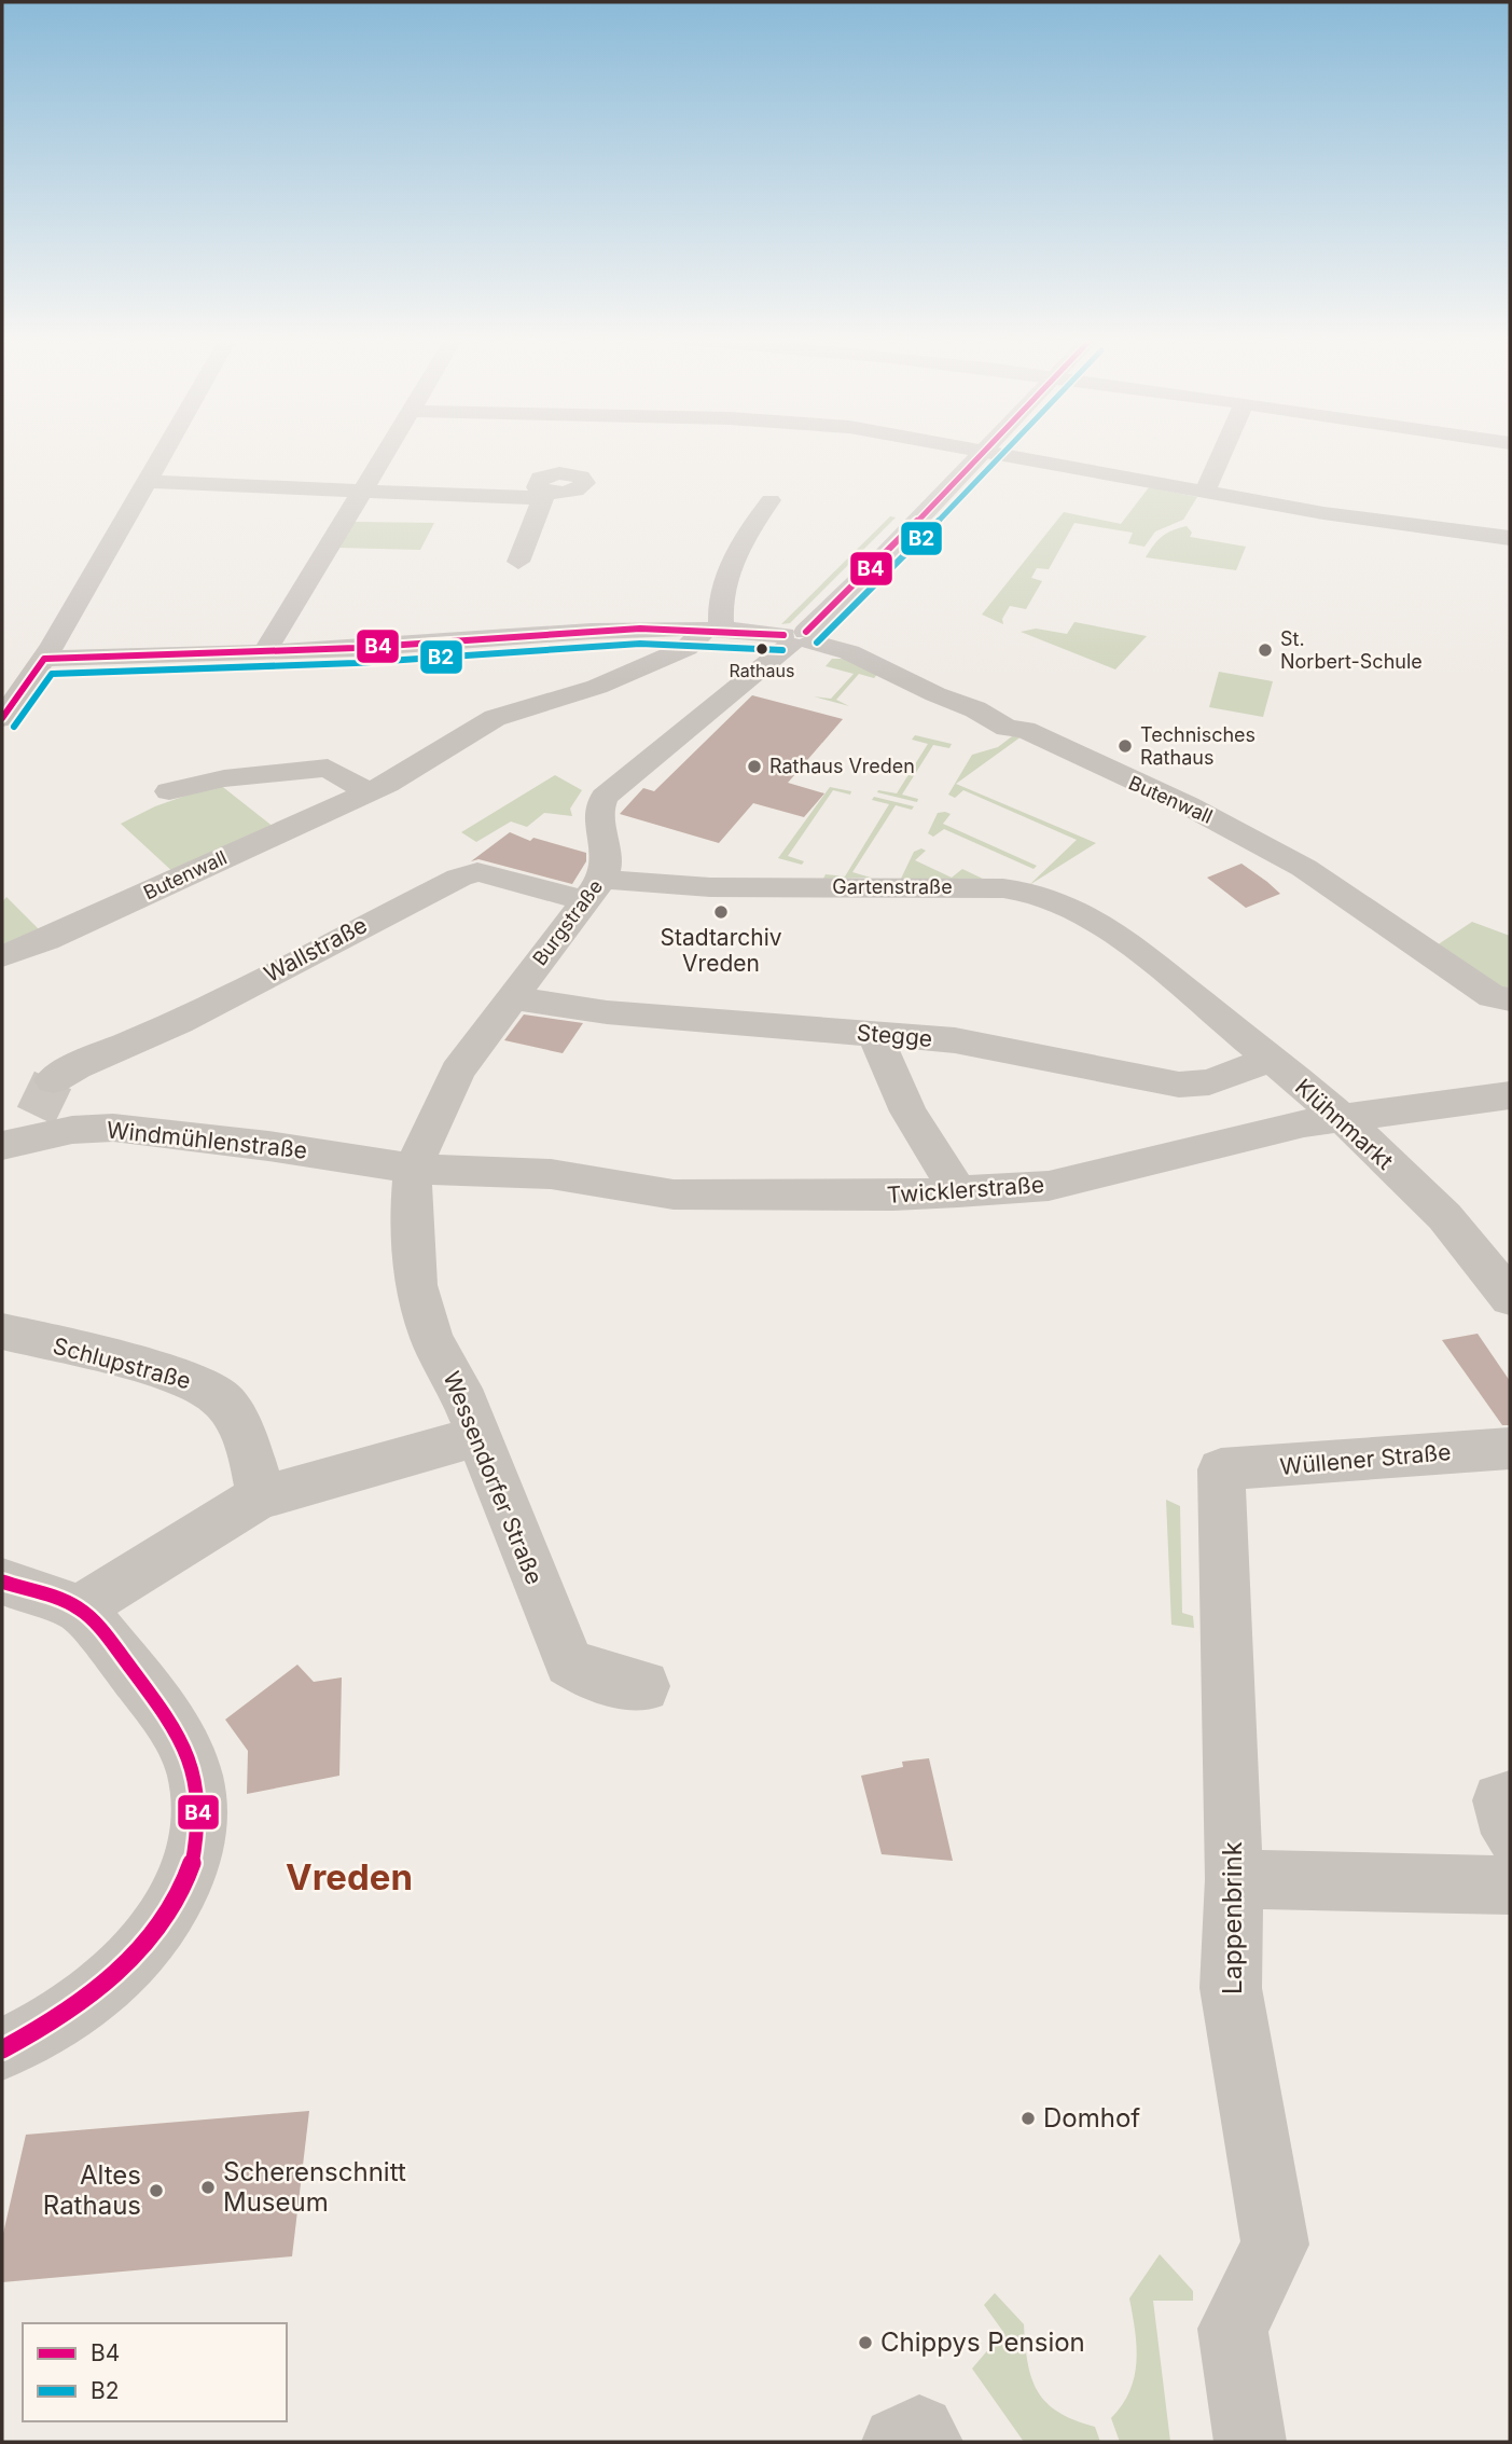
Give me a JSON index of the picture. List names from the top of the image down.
{
  "streets": {
    "street": [
      "Butenwall",
      "Gartenstraße",
      "Burgstraße",
      "Wallstraße",
      "Stegge",
      "Klühnmarkt",
      "Windmühlenstraße",
      "Twicklerstraße",
      "Schlupstraße",
      "Wüllener Straße",
      "Wessendorfer Straße",
      "Lappenbrink"
    ]
  },
  "crossings": [
    ["Butenwall", "Burgstraße"],
    ["Gartenstraße", "Burgstraße"],
    ["Gartenstraße", "Wallstraße"],
    ["Gartenstraße", "Klühnmarkt"],
    ["Burgstraße", "Wallstraße"],
    ["Burgstraße", "Stegge"],
    ["Burgstraße", "Windmühlenstraße"],
    ["Burgstraße", "Twicklerstraße"],
    ["Burgstraße", "Wessendorfer Straße"],
    ["Stegge", "Klühnmarkt"],
    ["Klühnmarkt", "Twicklerstraße"],
    ["Windmühlenstraße", "Twicklerstraße"],
    ["Windmühlenstraße", "Wessendorfer Straße"],
    ["Twicklerstraße", "Wessendorfer Straße"],
    ["Wüllener Straße", "Lappenbrink"]
  ],
  "districts": ["Vreden"],
  "places": [
    "Rathaus",
    "St. Norbert-Schule",
    "Technisches Rathaus",
    "Rathaus Vreden",
    "Stadtarchiv Vreden",
    "Domhof",
    "Scherenschnitt Museum",
    "Altes Rathaus",
    "Chippys Pension"
  ],
  "lines": ["transit line B4", "transit line B2"],
  "legend": ["B4", "B2"]
}
